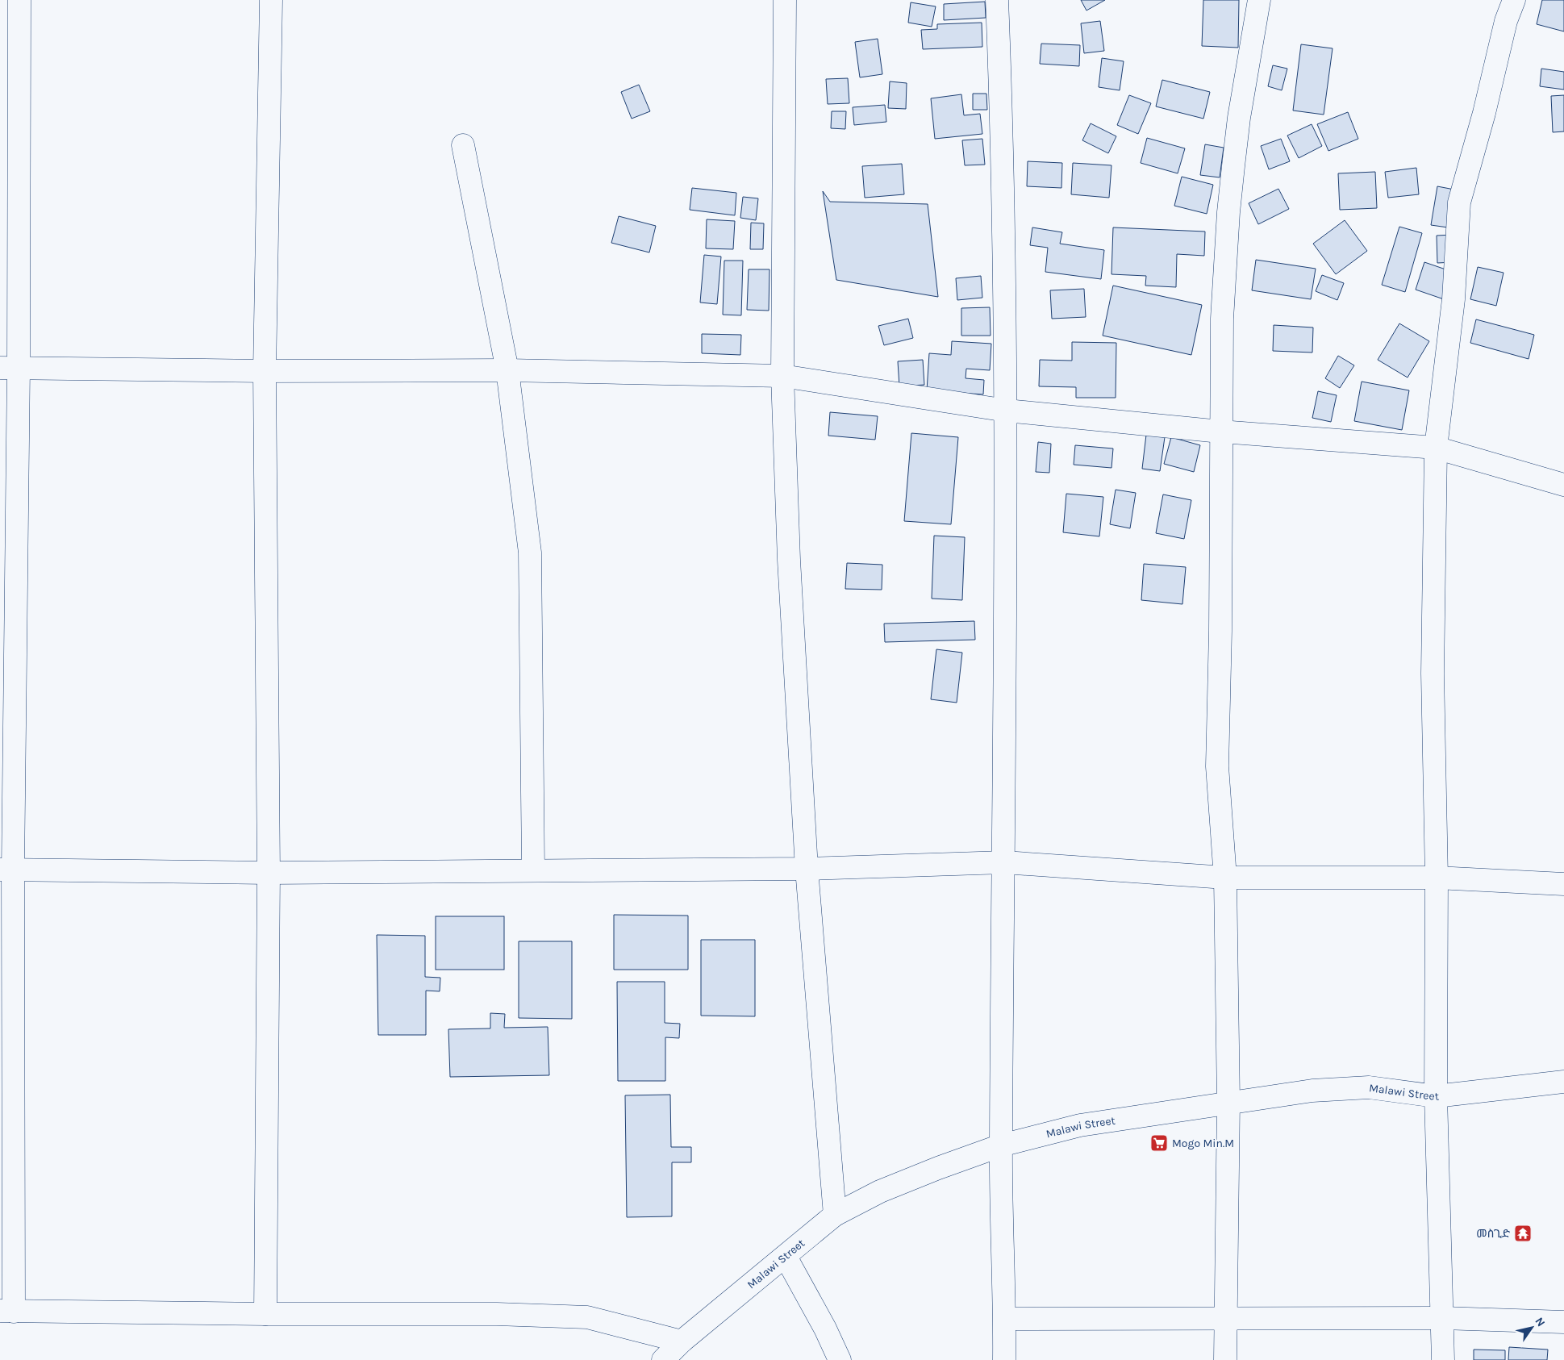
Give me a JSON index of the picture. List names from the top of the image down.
{
  "streets": {
    "street": ["Malawi Street"]
  },
  "places": {
    "supermarket": ["Mogo Min.M"],
    "temple": ["መስጊድ"]
  },
  "north": "top right"
}
